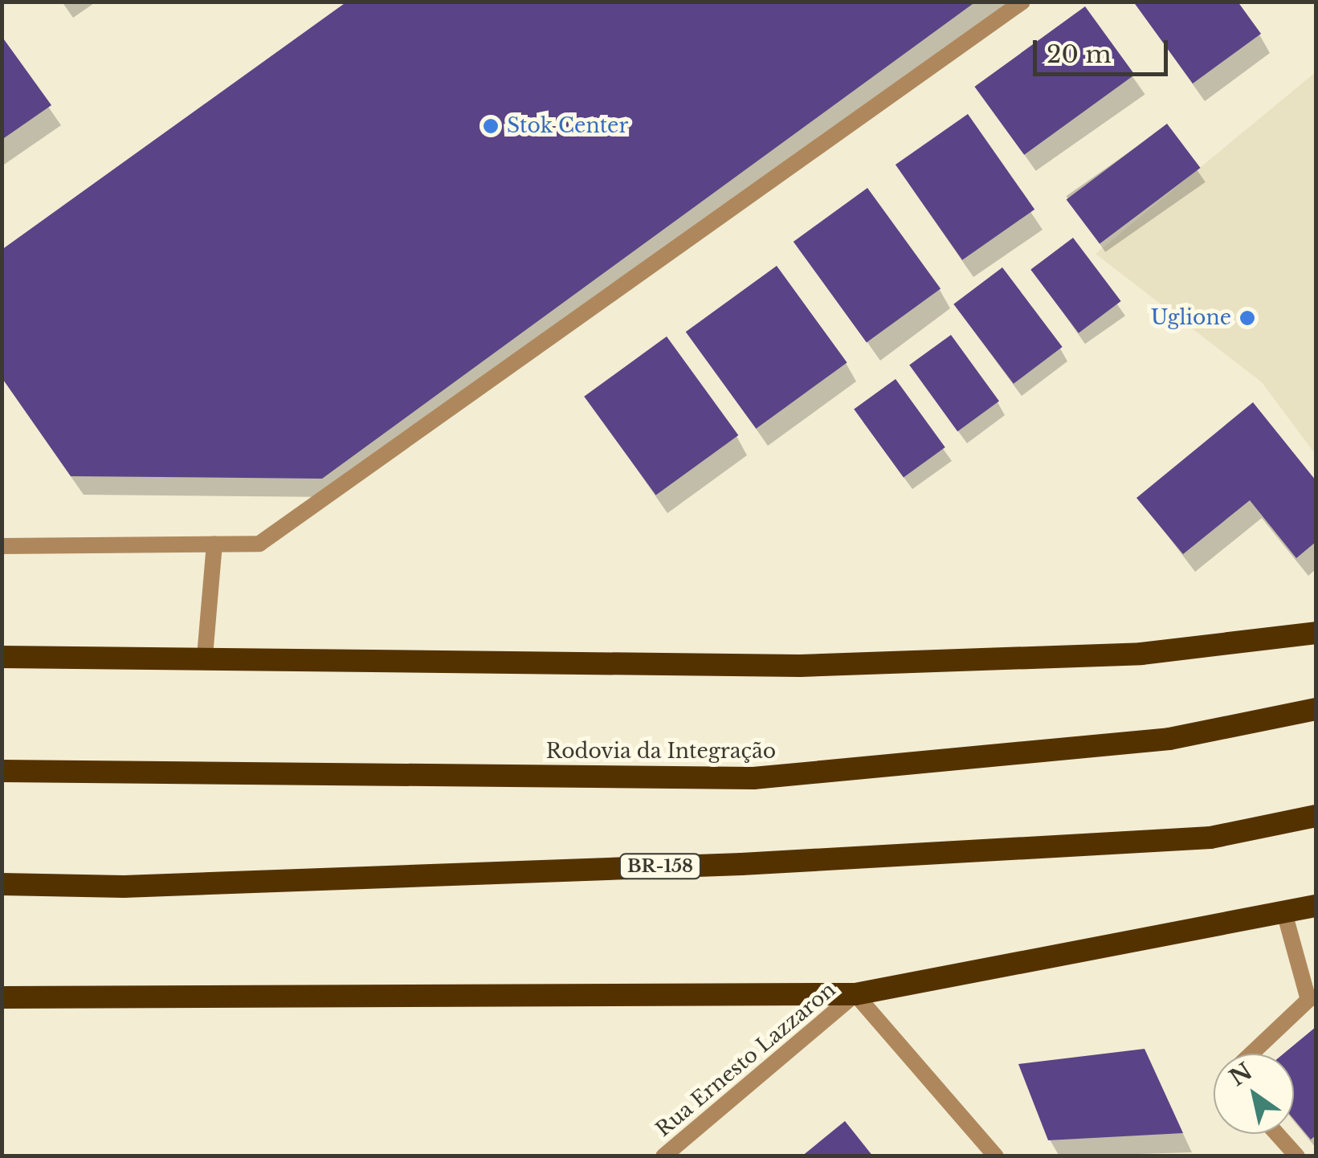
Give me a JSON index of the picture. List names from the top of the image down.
{
  "streets": {
    "highway": ["Rodovia da Integração", "BR-158"],
    "street": ["Rua Ernesto Lazzaron"]
  },
  "places": ["Stok Center", "Uglione"],
  "scale_bar": "20 m",
  "north": "top left"
}
